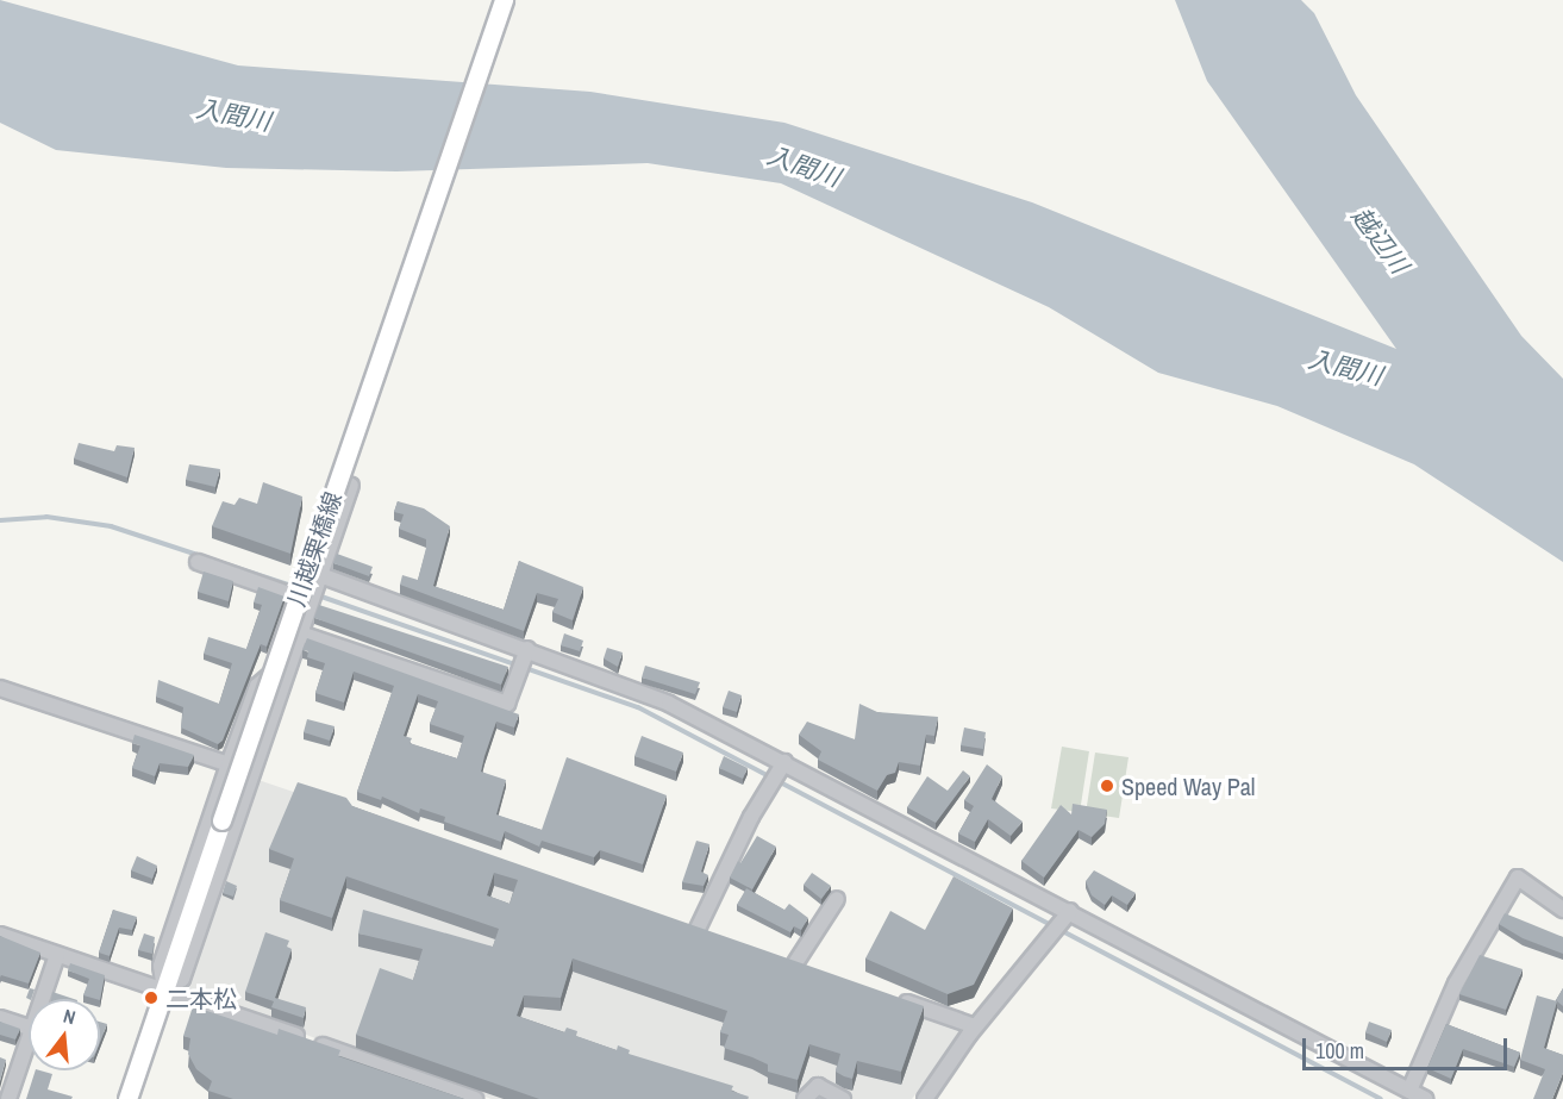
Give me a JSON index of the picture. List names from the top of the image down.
{
  "streets": {
    "main road": ["川越栗橋線"]
  },
  "water": ["入間川", "越辺川"],
  "places": ["Speed Way Pal", "二本松"],
  "scale_bar": "100 m",
  "north": "top"
}
